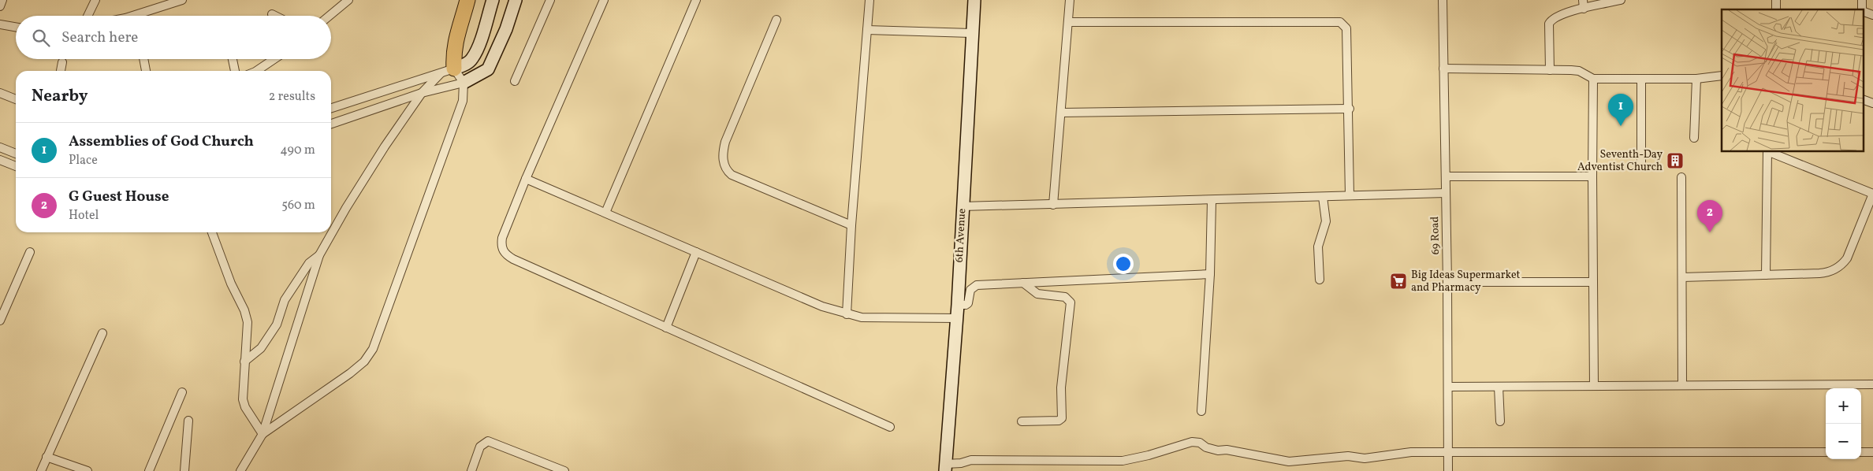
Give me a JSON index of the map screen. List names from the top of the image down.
{
  "streets": {
    "street": ["6th Avenue", "69 Road"]
  },
  "places": {
    "building": ["Seventh-Day Adventist Church"],
    "supermarket": ["Big Ideas Supermarket and Pharmacy"]
  },
  "page": {
    "search": "Search here",
    "heading": ["Nearby", "2 results"],
    "pins": ["1", "2"],
    "list": [
      {
        "mark": "1",
        "name": "Assemblies of God Church",
        "note": "Place",
        "value": "490 m"
      },
      {
        "mark": "2",
        "name": "G Guest House",
        "note": "Hotel",
        "value": "560 m"
      }
    ],
    "map_buttons": ["+", "−"]
  }
}
